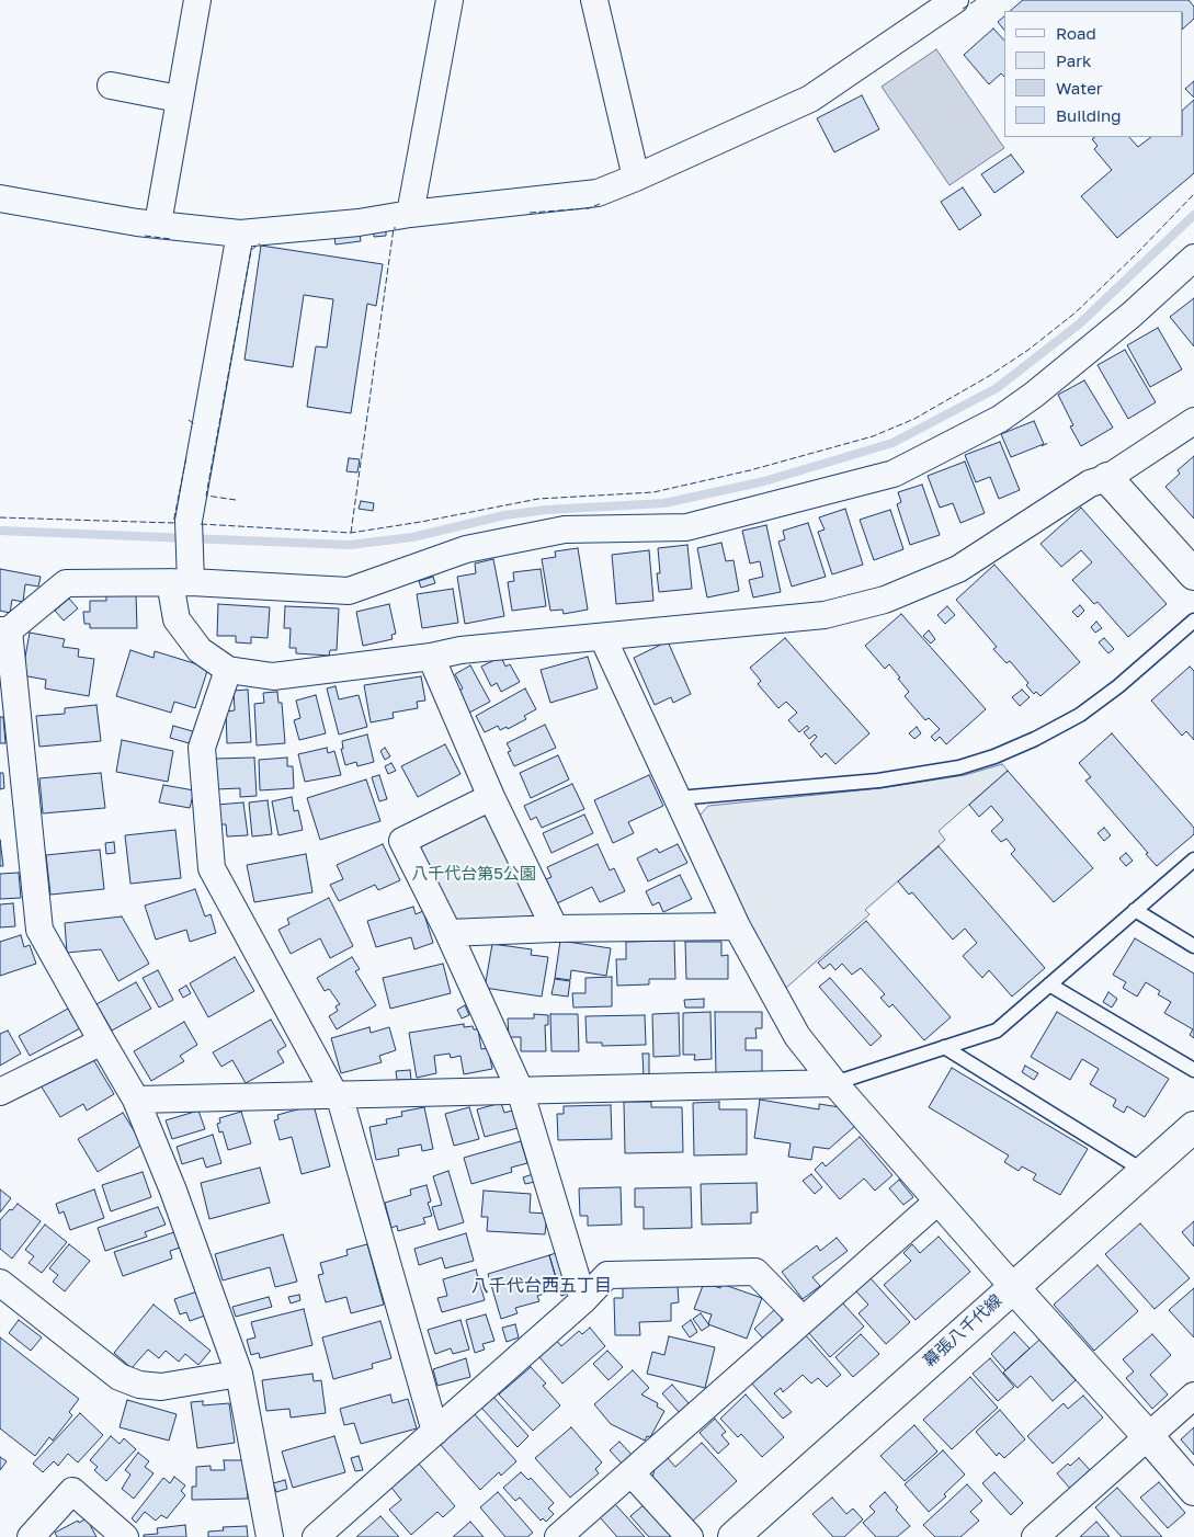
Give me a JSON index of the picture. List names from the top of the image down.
{
  "streets": {
    "main road": ["幕張八千代線"]
  },
  "districts": ["八千代台西五丁目"],
  "parks": ["八千代台第5公園"],
  "legend": [
    "Road",
    "Park",
    "Water",
    "Building"
  ]
}
